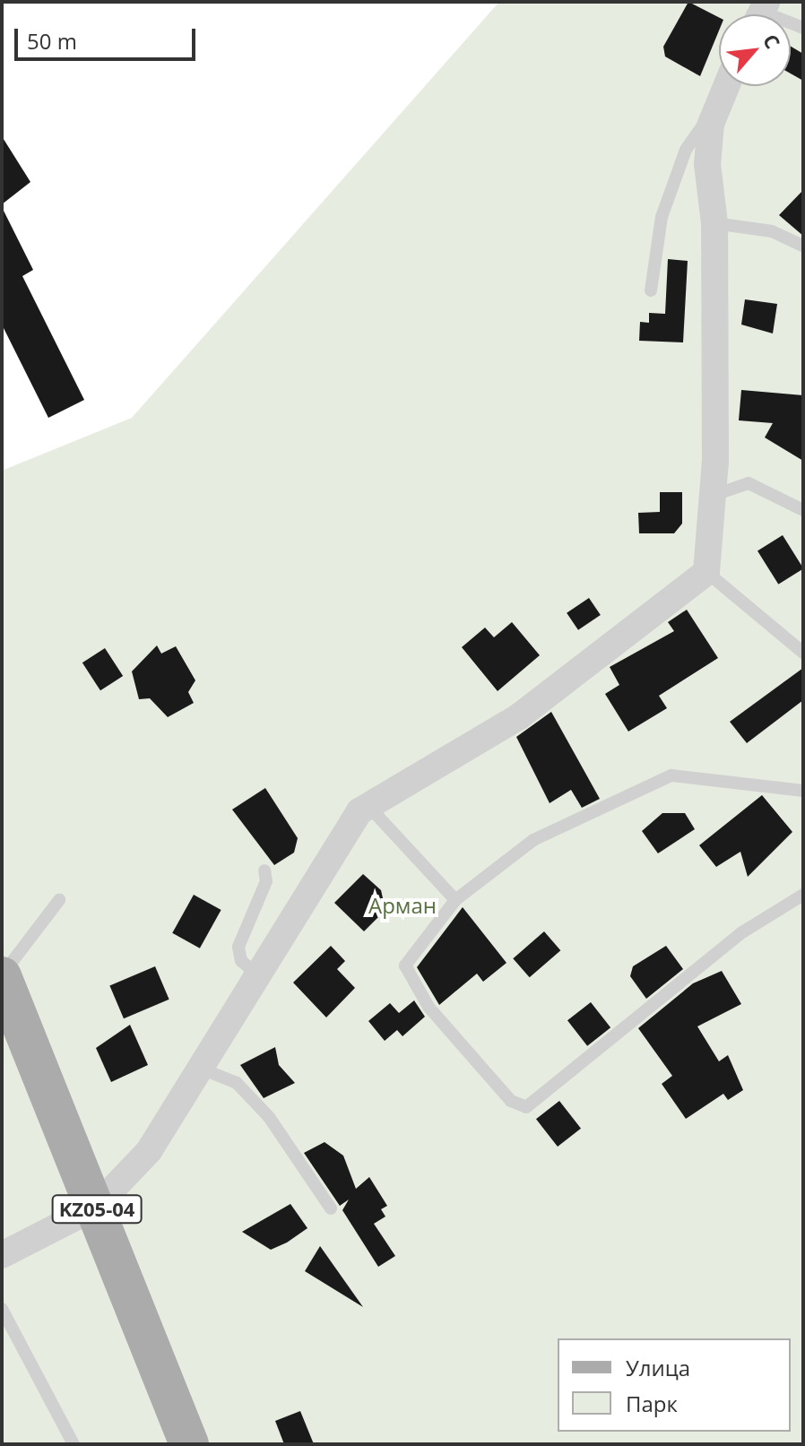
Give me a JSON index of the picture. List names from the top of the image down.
{
  "streets": {
    "main road": ["KZ05-04"]
  },
  "parks": ["Арман"],
  "legend": ["Улица", "Парк"],
  "scale_bar": "50 m",
  "north": "top right"
}
